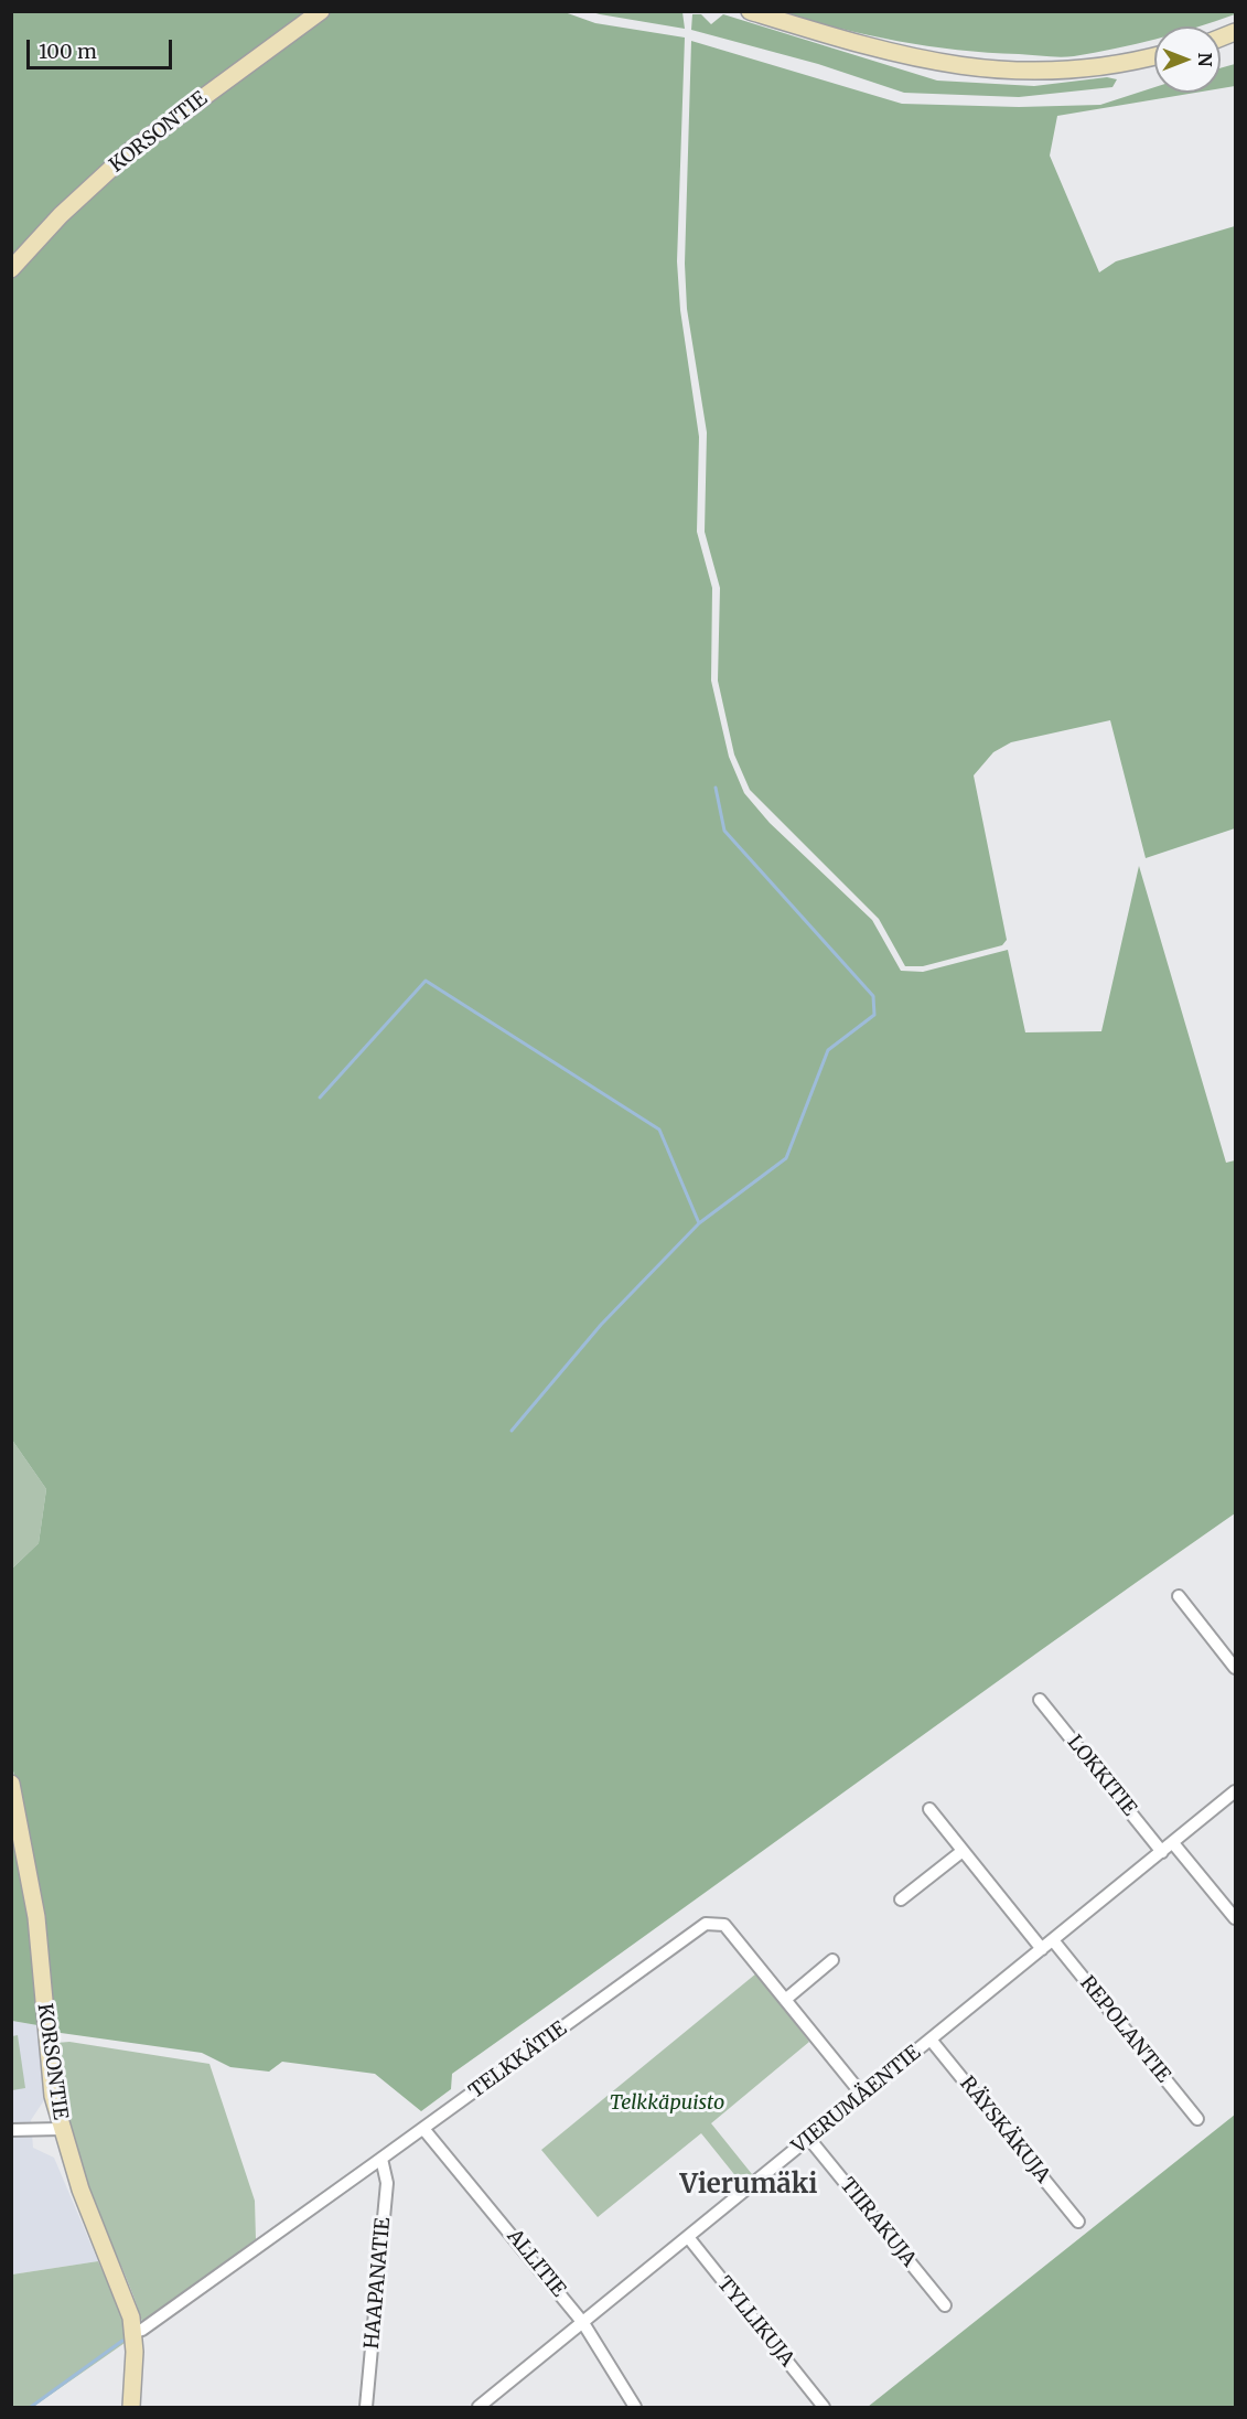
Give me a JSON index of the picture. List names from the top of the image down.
{
  "streets": {
    "main road": ["KORSONTIE"],
    "street": [
      "LOKKITIE",
      "REPOLANTIE",
      "TELKKÄTIE",
      "VIERUMÄENTIE",
      "RÄYSKÄKUJA",
      "TIIRAKUJA",
      "ALLITIE",
      "HAAPANATIE",
      "TYLLIKUJA"
    ]
  },
  "crossings": [
    ["KORSONTIE", "TELKKÄTIE"],
    ["LOKKITIE", "VIERUMÄENTIE"],
    ["REPOLANTIE", "VIERUMÄENTIE"],
    ["TELKKÄTIE", "VIERUMÄENTIE"],
    ["TELKKÄTIE", "ALLITIE"],
    ["TELKKÄTIE", "HAAPANATIE"],
    ["VIERUMÄENTIE", "RÄYSKÄKUJA"],
    ["VIERUMÄENTIE", "TIIRAKUJA"],
    ["VIERUMÄENTIE", "ALLITIE"],
    ["VIERUMÄENTIE", "TYLLIKUJA"]
  ],
  "districts": ["Vierumäki"],
  "parks": ["Telkkäpuisto"],
  "scale_bar": "100 m",
  "north": "right"
}
